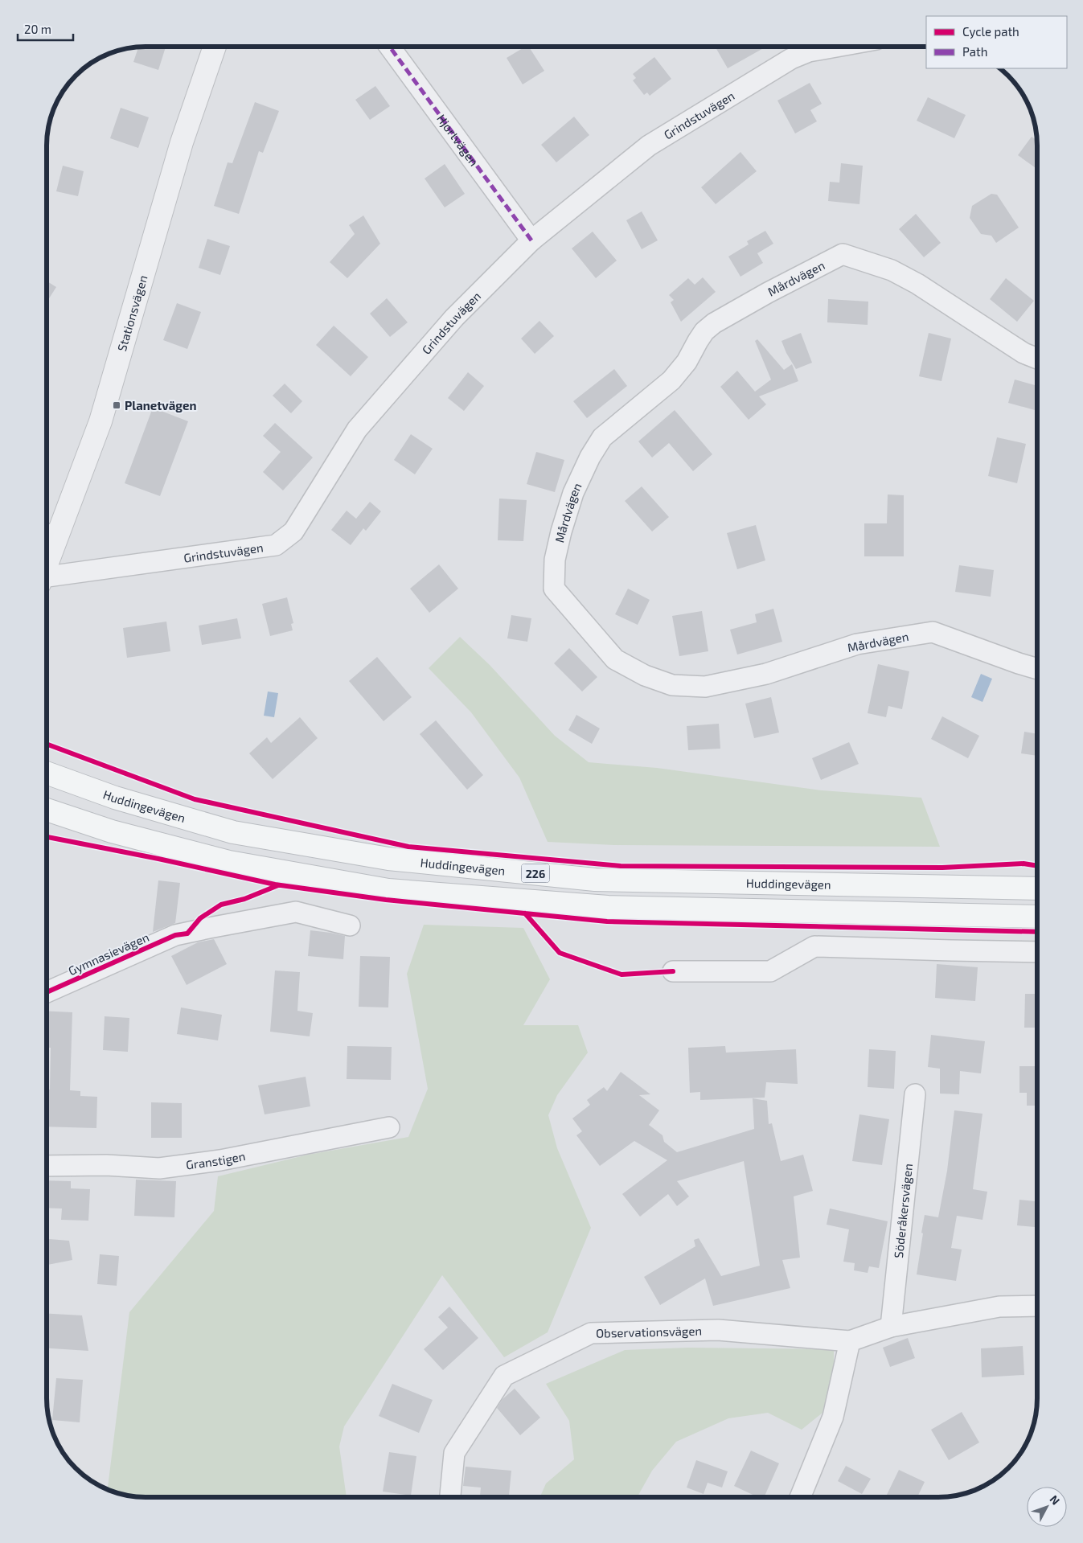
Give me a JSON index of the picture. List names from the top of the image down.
{
  "streets": {
    "main road": ["Huddingevägen", "226"],
    "street": [
      "Grindstuvägen",
      "Hjortvägen",
      "Mårdvägen",
      "Stationsvägen",
      "Gymnasievägen",
      "Granstigen",
      "Söderåkersvägen",
      "Observationsvägen"
    ]
  },
  "crossings": [
    ["Grindstuvägen", "Hjortvägen"]
  ],
  "places": {
    "transit": ["Planetvägen"]
  },
  "legend": ["Cycle path", "Path"],
  "scale_bar": "20 m",
  "north": "top right"
}
